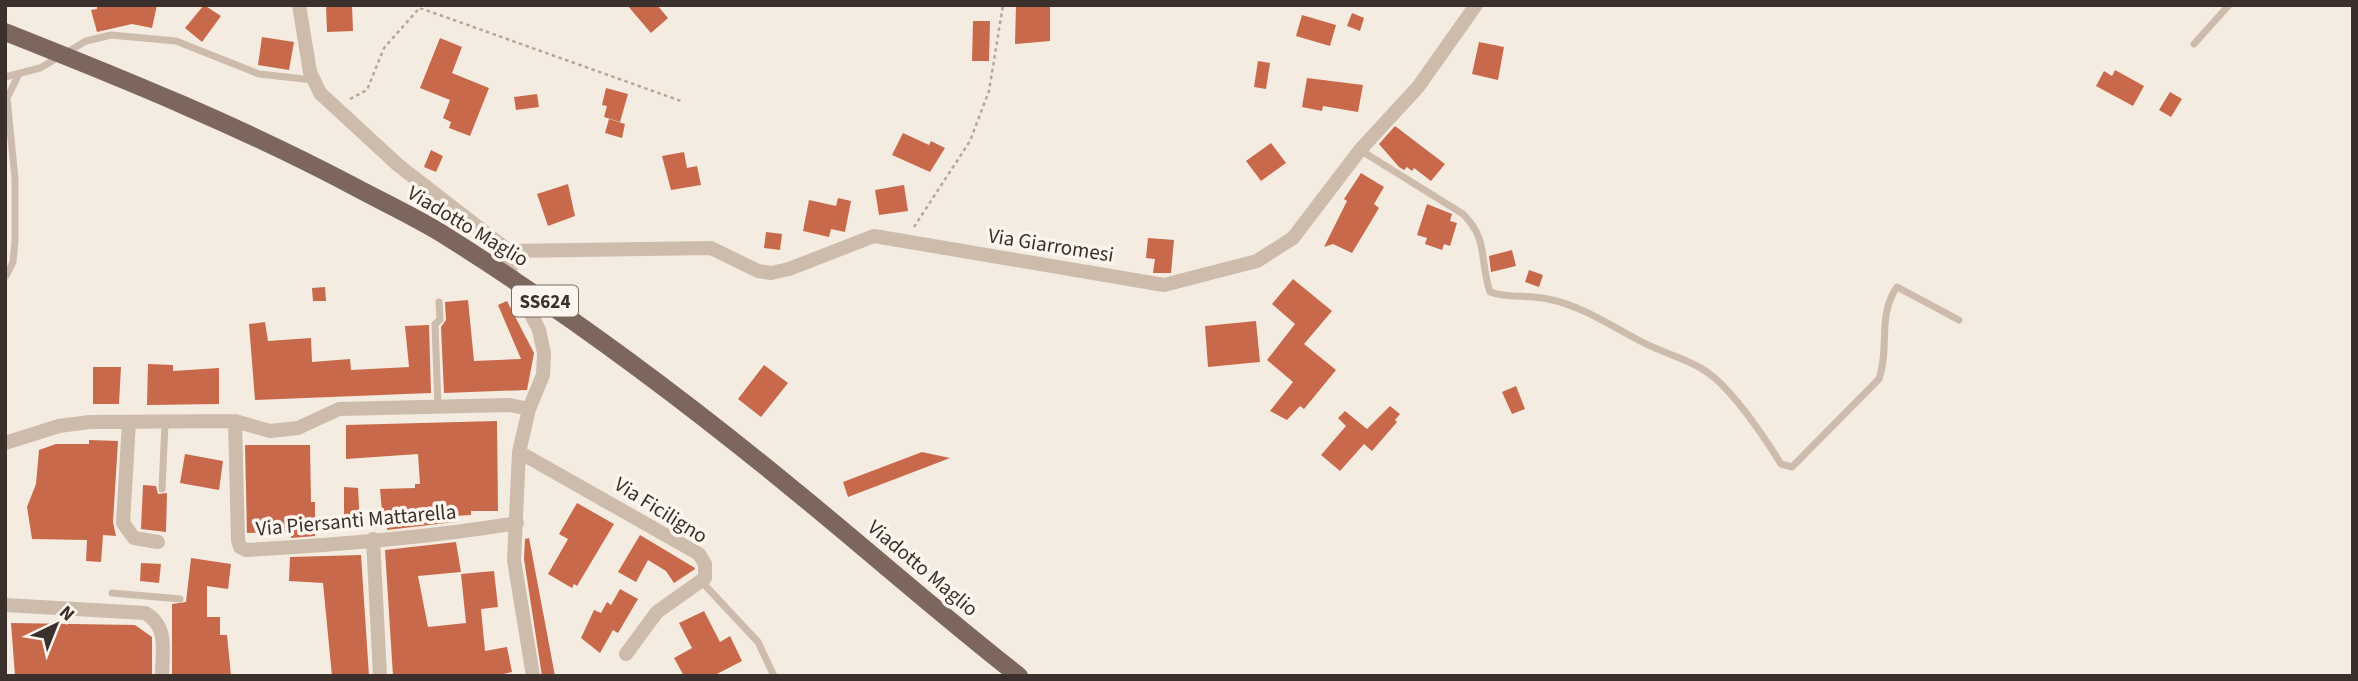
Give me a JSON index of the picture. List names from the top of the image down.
{
  "streets": {
    "main road": ["Viadotto Maglio", "SS624"],
    "street": ["Via Giarromesi", "Via Ficiligno", "Via Piersanti Mattarella"]
  },
  "north": "top right"
}
